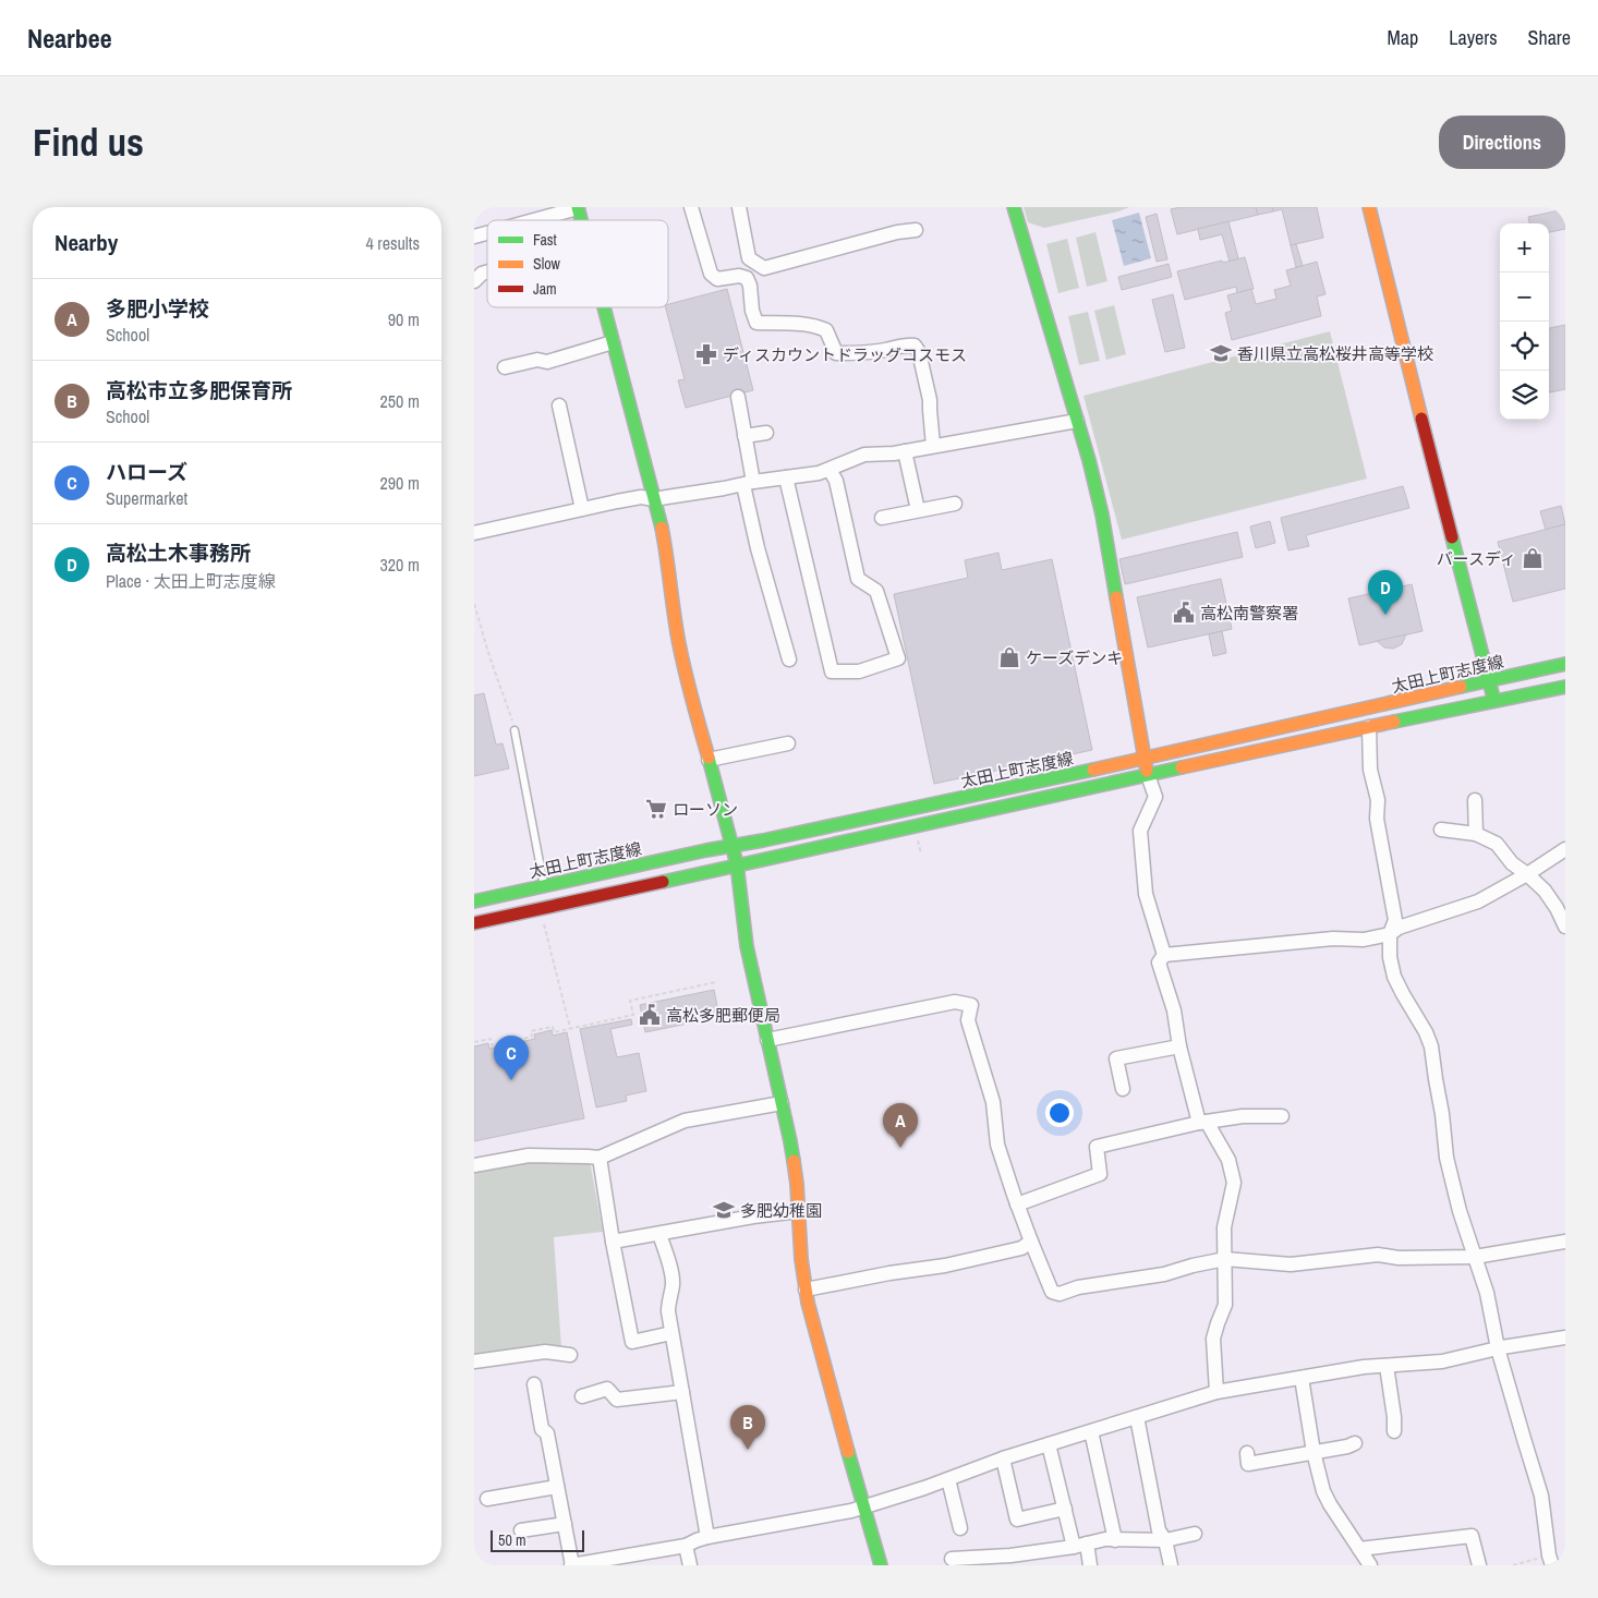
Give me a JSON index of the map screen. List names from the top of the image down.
{
  "streets": {
    "street": ["太田上町志度線"]
  },
  "places": {
    "school or university": ["香川県立高松桜井高等学校", "多肥幼稚園"],
    "pharmacy": ["ディスカウントドラッグコスモス"],
    "shop": ["バースディ", "ケーズデンキ"],
    "public building": ["高松南警察署", "高松多肥郵便局"],
    "supermarket": ["ローソン"]
  },
  "legend": ["Fast", "Slow", "Jam"],
  "scale_bar": "50 m",
  "page": {
    "header": "Nearbee",
    "nav": ["Map", "Layers", "Share"],
    "buttons": "Directions",
    "title": "Find us",
    "heading": ["Nearby", "4 results"],
    "map_buttons": ["+", "−"],
    "list": [
      {
        "mark": "A",
        "name": "多肥小学校",
        "note": "School",
        "value": "90 m"
      },
      {
        "mark": "B",
        "name": "高松市立多肥保育所",
        "note": "School",
        "value": "250 m"
      },
      {
        "mark": "C",
        "name": "ハローズ",
        "note": "Supermarket",
        "value": "290 m"
      },
      {
        "mark": "D",
        "name": "高松土木事務所",
        "note": "Place · 太田上町志度線",
        "value": "320 m"
      }
    ],
    "pins": [
      "D",
      "C",
      "A",
      "B"
    ],
    "scale": "50 m"
  }
}
